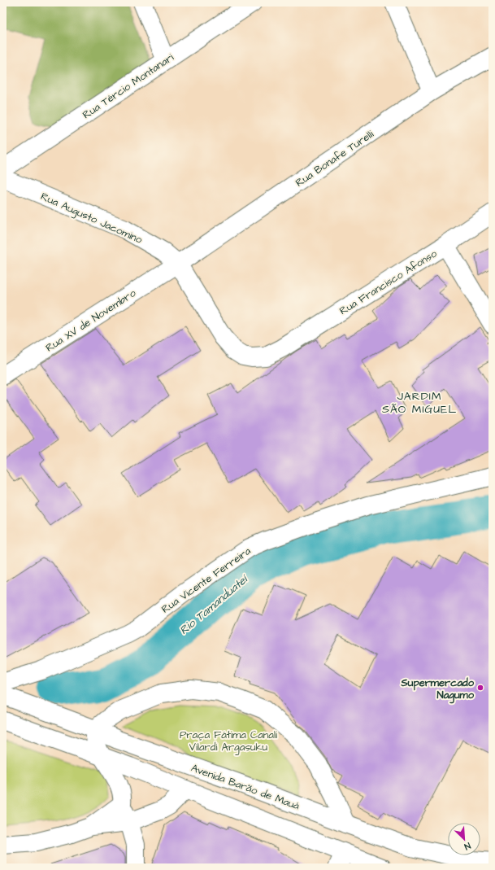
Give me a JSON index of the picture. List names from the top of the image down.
{
  "streets": {
    "street": [
      "Rua Tércio Montanari",
      "Rua Bonafe Turelli",
      "Rua Augusto Jacomino",
      "Rua Francisco Afonso",
      "Rua XV de Novembro",
      "Rua Vicente Ferreira",
      "Avenida Barão de Mauá"
    ]
  },
  "crossings": [
    ["Rua Bonafe Turelli", "Rua Augusto Jacomino"],
    ["Rua Bonafe Turelli", "Rua XV de Novembro"],
    ["Rua Augusto Jacomino", "Rua Francisco Afonso"],
    ["Rua Augusto Jacomino", "Rua XV de Novembro"]
  ],
  "districts": ["JARDIM SÃO MIGUEL"],
  "water": ["Rio Tamanduateí"],
  "parks": ["Praça Fátima Canali Vilardi Argasuku"],
  "places": ["Supermercado Nagumo"],
  "north": "bottom right"
}
